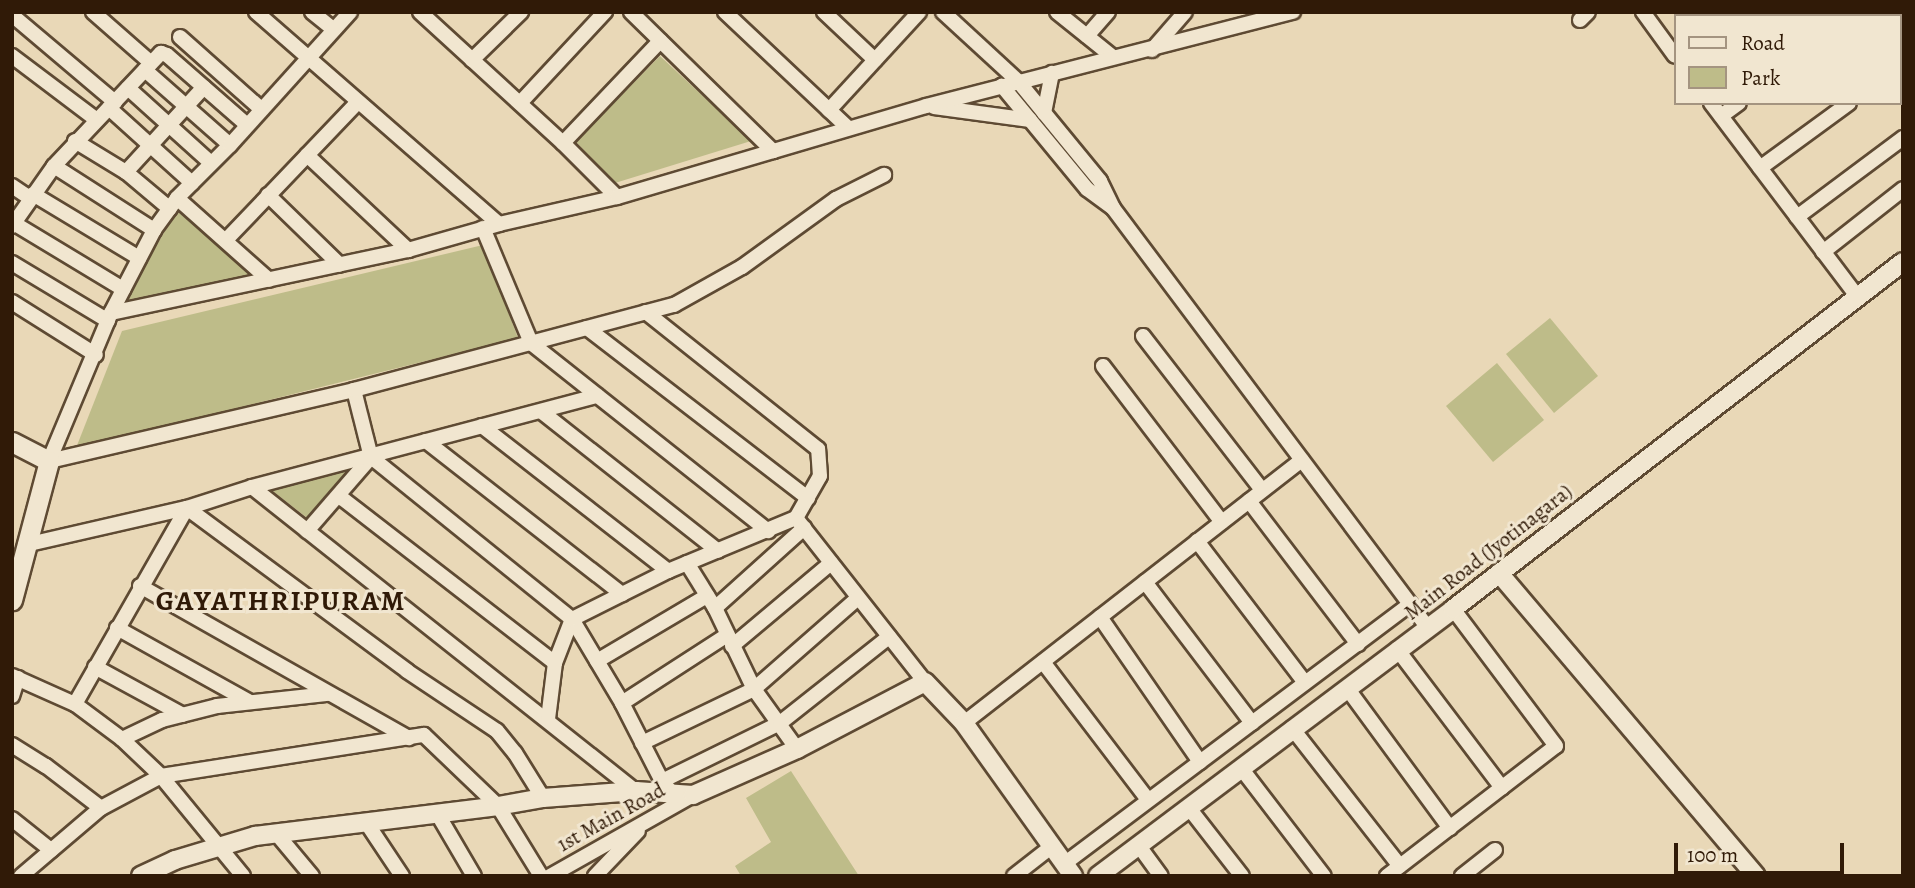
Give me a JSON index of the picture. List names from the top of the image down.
{
  "streets": {
    "street": ["Main Road (Jyotinagara)", "1st Main Road"]
  },
  "districts": ["GAYATHRIPURAM"],
  "legend": ["Road", "Park"],
  "scale_bar": "100 m"
}
